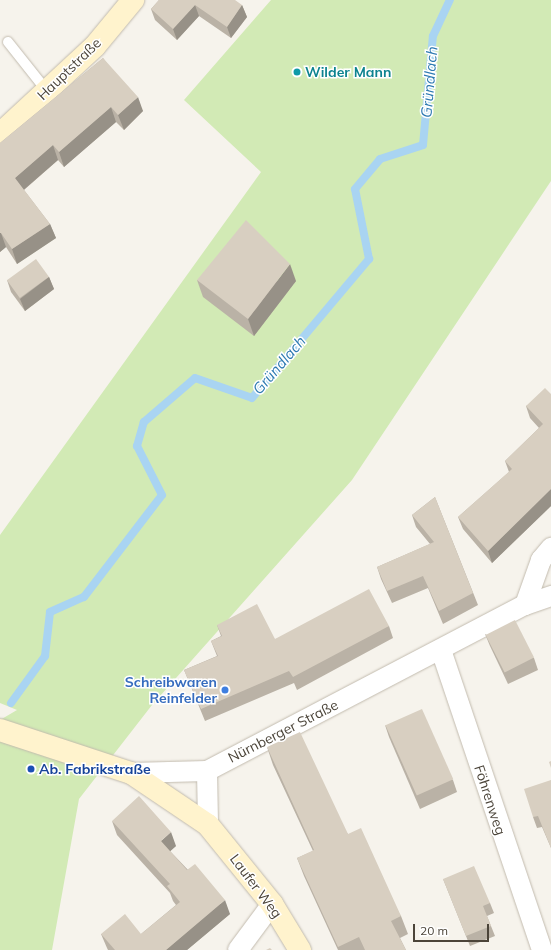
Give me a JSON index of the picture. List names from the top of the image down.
{
  "streets": {
    "street": [
      "Hauptstraße",
      "Nürnberger Straße",
      "Föhrenweg",
      "Laufer Weg"
    ]
  },
  "crossings": [
    ["Nürnberger Straße", "Föhrenweg"],
    ["Nürnberger Straße", "Laufer Weg"]
  ],
  "water": ["Gründlach"],
  "places": ["Wilder Mann", "Schreibwaren Reinfelder", "Ab. Fabrikstraße"],
  "scale_bar": "20 m"
}
